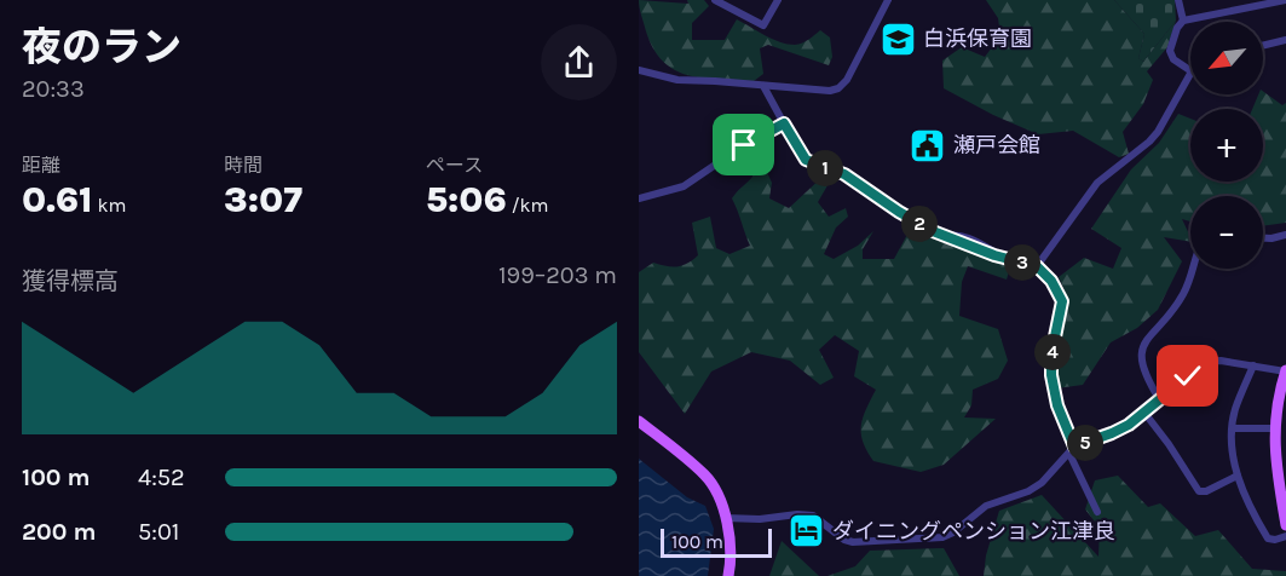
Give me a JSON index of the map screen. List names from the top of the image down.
{
  "places": {
    "school or university": ["白浜保育園"],
    "public building": ["瀬戸会館"],
    "hotel": ["ダイニングペンション江津良"]
  },
  "scale_bar": "100 m",
  "north": "bottom left",
  "page": {
    "heading": ["夜のラン", "20:33"],
    "map_buttons": ["+", "−"],
    "stats": [
      ["距離", "0.61 km"],
      ["時間", "3:07"],
      ["ペース", "5:06 /km"]
    ],
    "pins": [
      "1",
      "2",
      "3",
      "4",
      "5"
    ],
    "chart": ["獲得標高", "199–203 m"],
    "list": [
      {
        "name": "100 m",
        "note": "4:52"
      },
      {
        "name": "200 m",
        "note": "5:01"
      }
    ],
    "scale": "100 m"
  }
}
